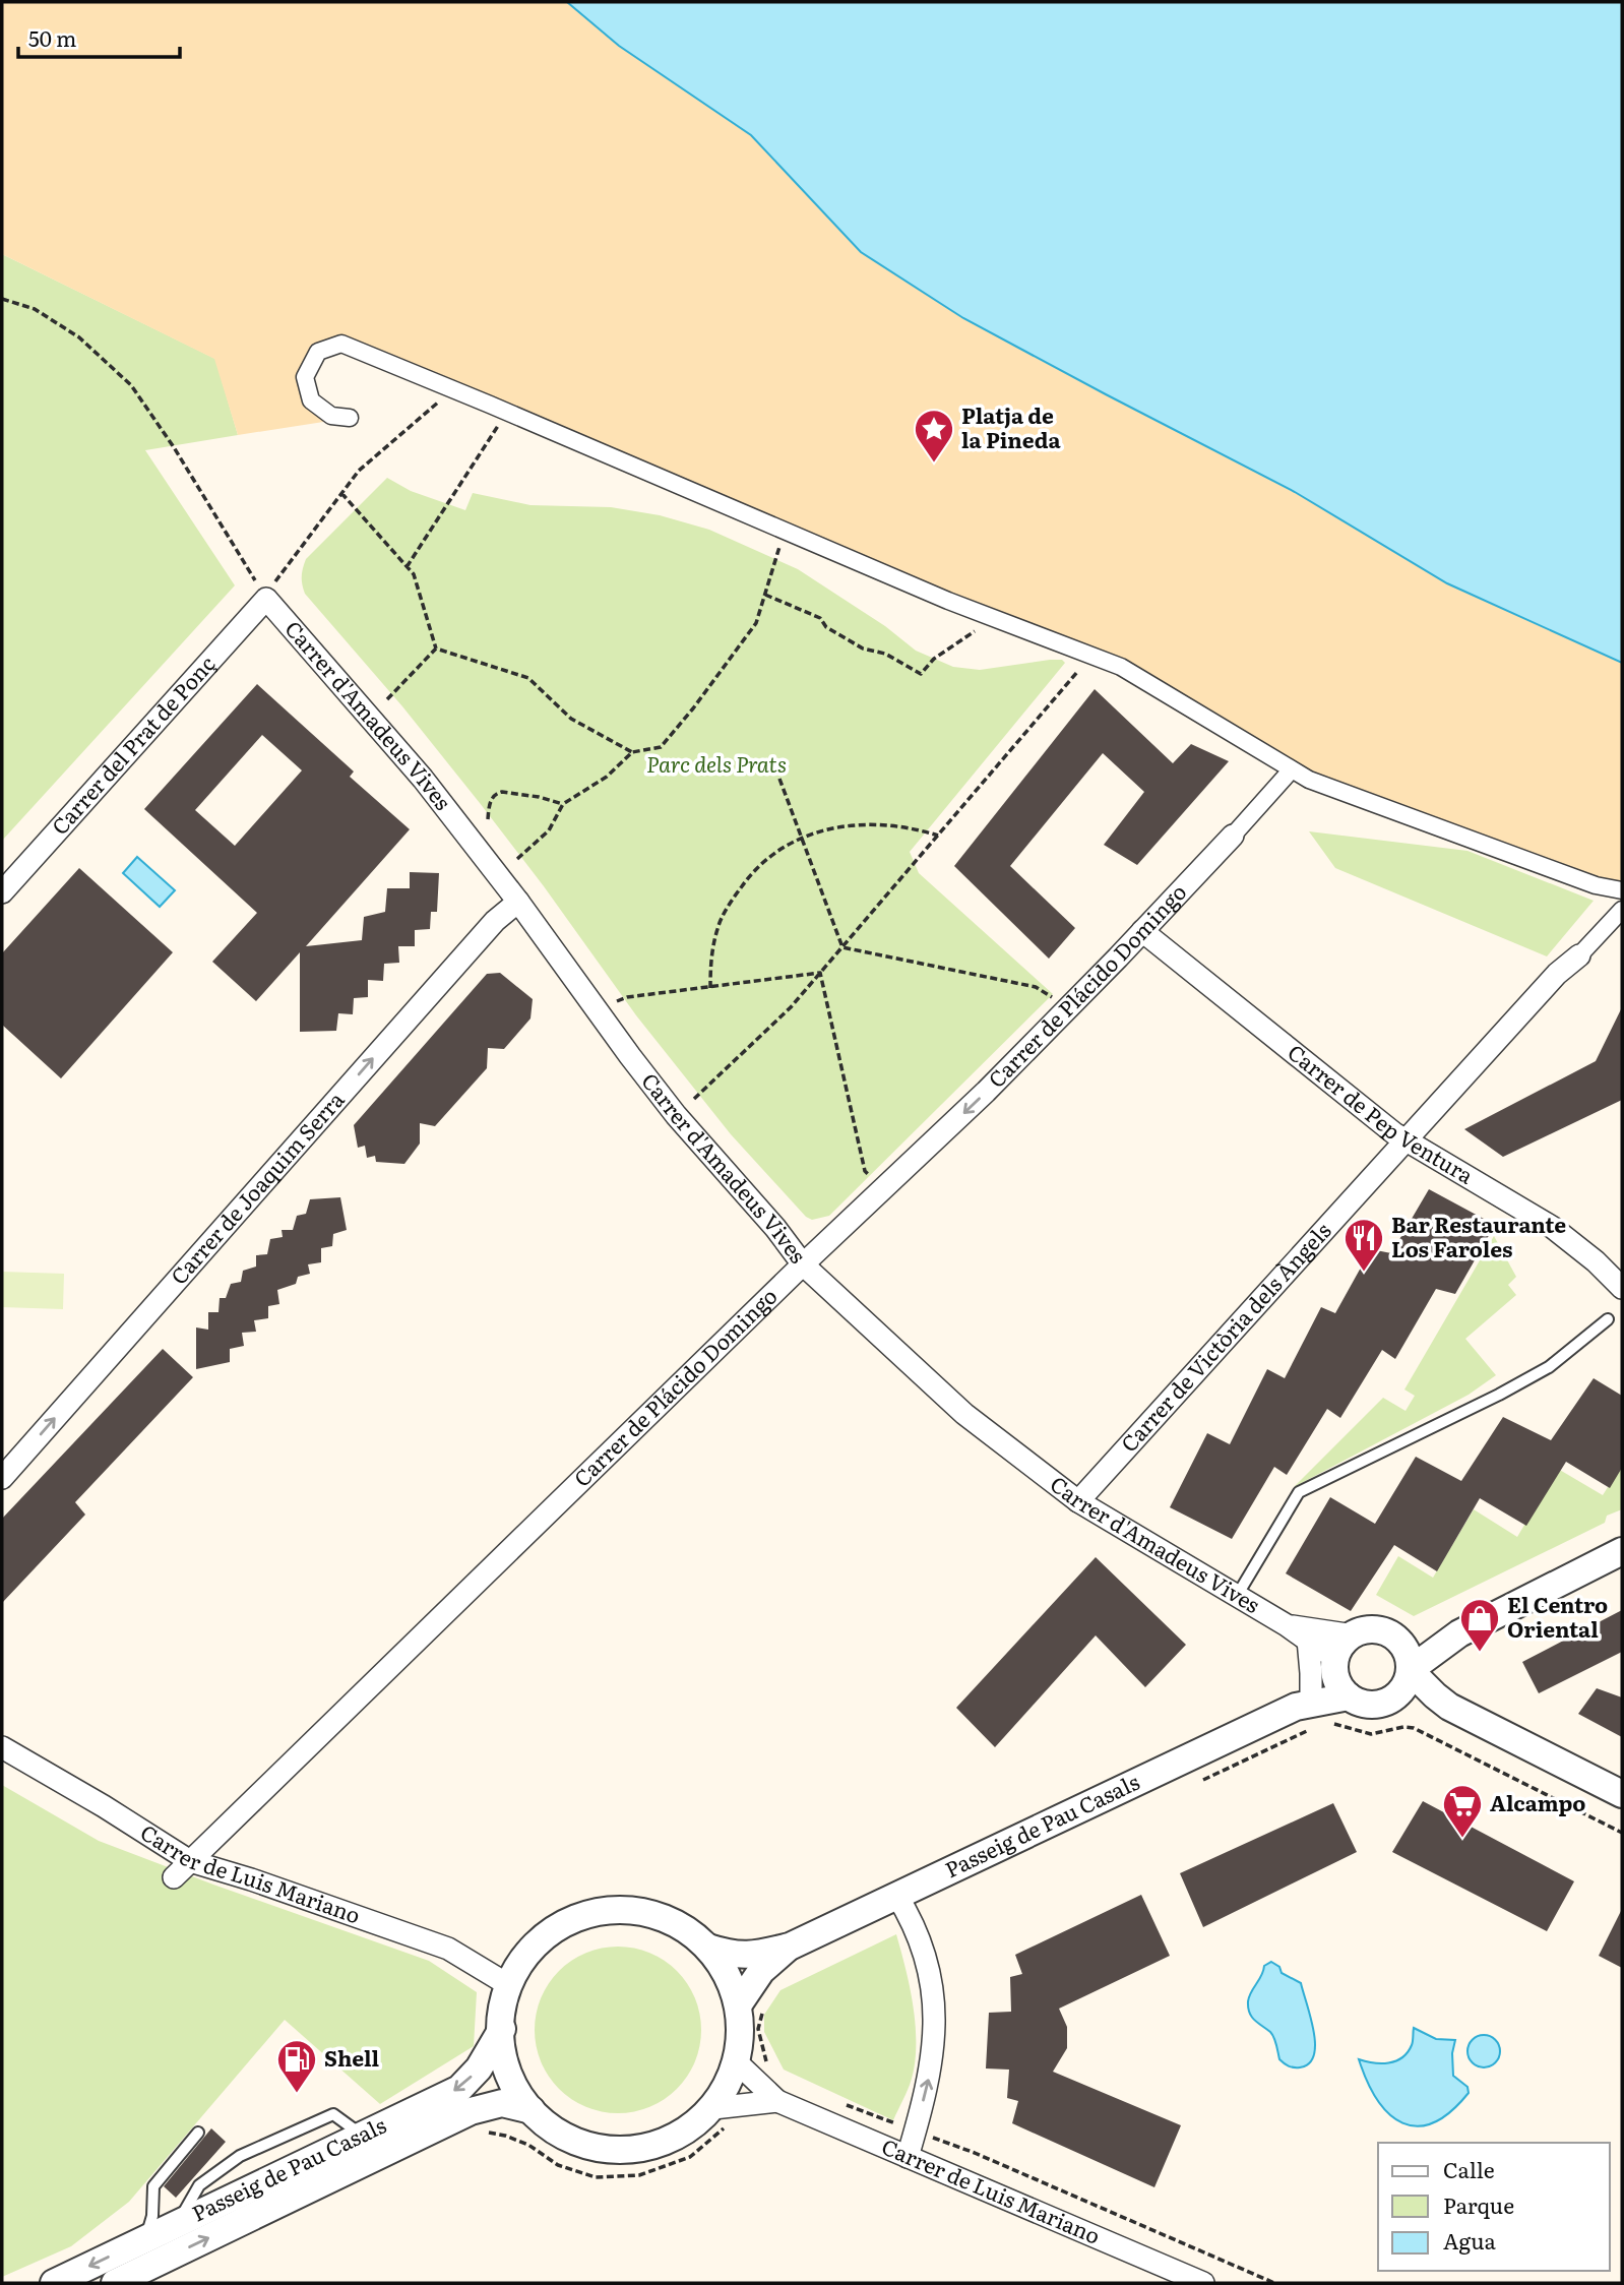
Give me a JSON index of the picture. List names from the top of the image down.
{
  "streets": {
    "street": [
      "Carrer d'Amadeus Vives",
      "Carrer del Prat de Ponç",
      "Carrer de Plácido Domingo",
      "Carrer de Pep Ventura",
      "Carrer de Joaquim Serra",
      "Carrer de Victòria dels Àngels",
      "Passeig de Pau Casals",
      "Carrer de Luis Mariano"
    ]
  },
  "crossings": [
    ["Carrer d'Amadeus Vives", "Carrer del Prat de Ponç"],
    ["Carrer d'Amadeus Vives", "Carrer de Plácido Domingo"],
    ["Carrer d'Amadeus Vives", "Carrer de Joaquim Serra"],
    ["Carrer d'Amadeus Vives", "Carrer de Victòria dels Àngels"],
    ["Carrer d'Amadeus Vives", "Passeig de Pau Casals"],
    ["Carrer de Plácido Domingo", "Carrer de Pep Ventura"],
    ["Carrer de Plácido Domingo", "Carrer de Luis Mariano"],
    ["Carrer de Pep Ventura", "Carrer de Victòria dels Àngels"],
    ["Passeig de Pau Casals", "Carrer de Luis Mariano"]
  ],
  "one_way": ["Carrer de Joaquim Serra"],
  "parks": ["Parc dels Prats"],
  "places": {
    "place": ["Platja de la Pineda"],
    "restaurant": ["Bar Restaurante Los Faroles"],
    "shop": ["El Centro Oriental"],
    "supermarket": ["Alcampo"],
    "fuel station": ["Shell"]
  },
  "legend": ["Calle", "Parque", "Agua"],
  "scale_bar": "50 m"
}
